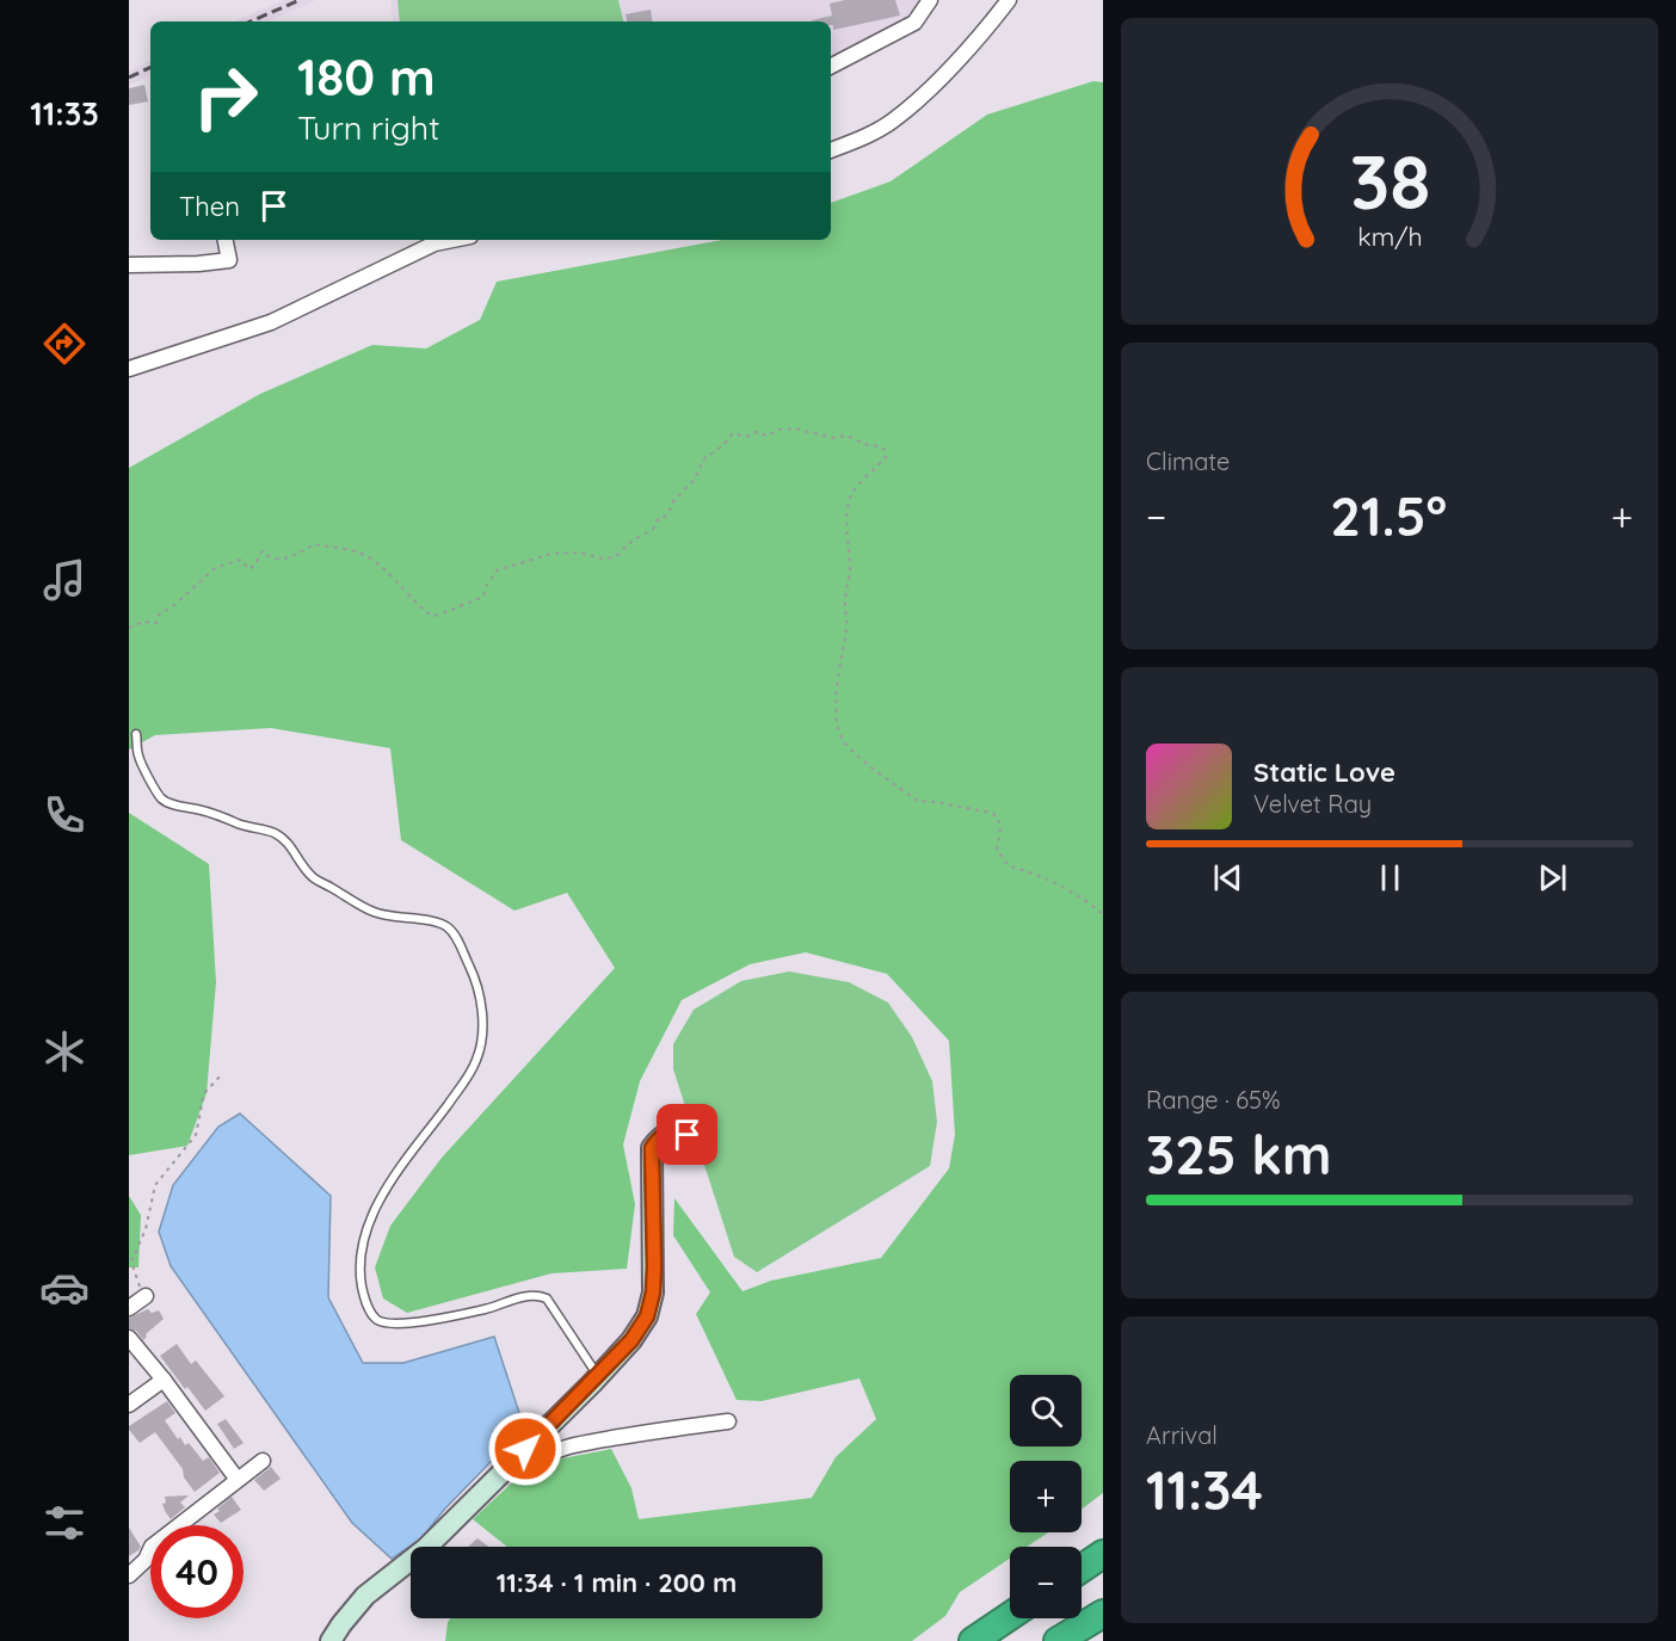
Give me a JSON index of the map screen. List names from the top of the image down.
{
  "page": {
    "tabs": "11:33",
    "turn": ["180 m", "Turn right"],
    "then": "Then",
    "tile": [
      "Climate",
      ["Range · 65%", "325 km"],
      ["Arrival", "11:34"]
    ],
    "heat": ["−", "21.5°", "+"],
    "song": ["Static Love", "Velvet Ray"],
    "map_buttons": ["+", "−"],
    "limit": "40",
    "trip": "11:34 · 1 min · 200 m",
    "gauge": ["38", "km/h"]
  }
}
